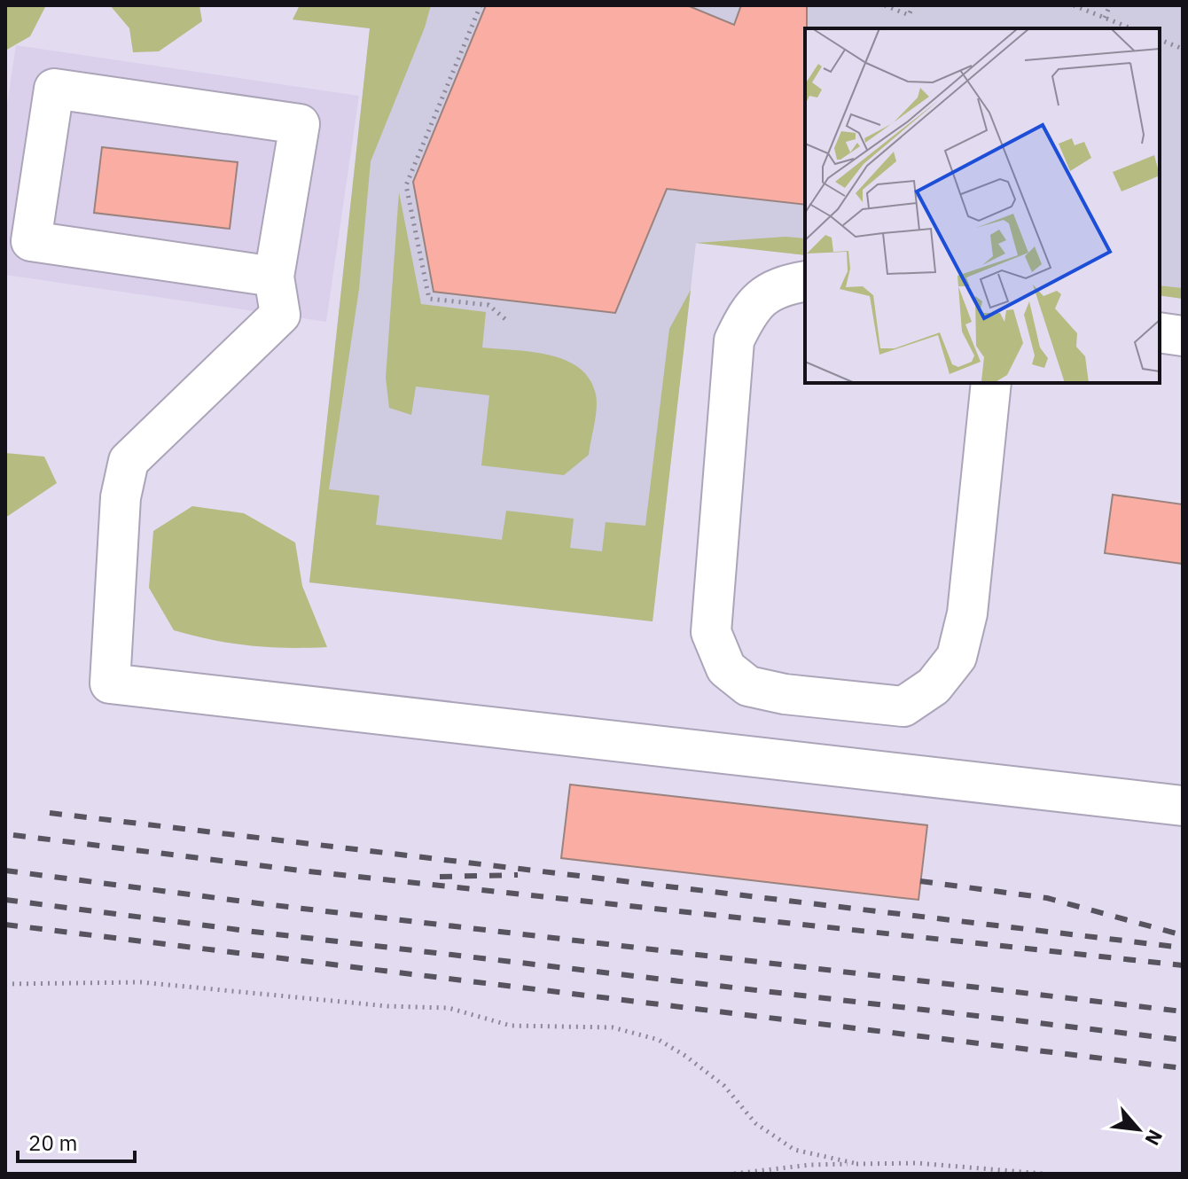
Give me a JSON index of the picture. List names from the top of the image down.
{
  "scale_bar": "20 m",
  "north": "bottom right"
}
